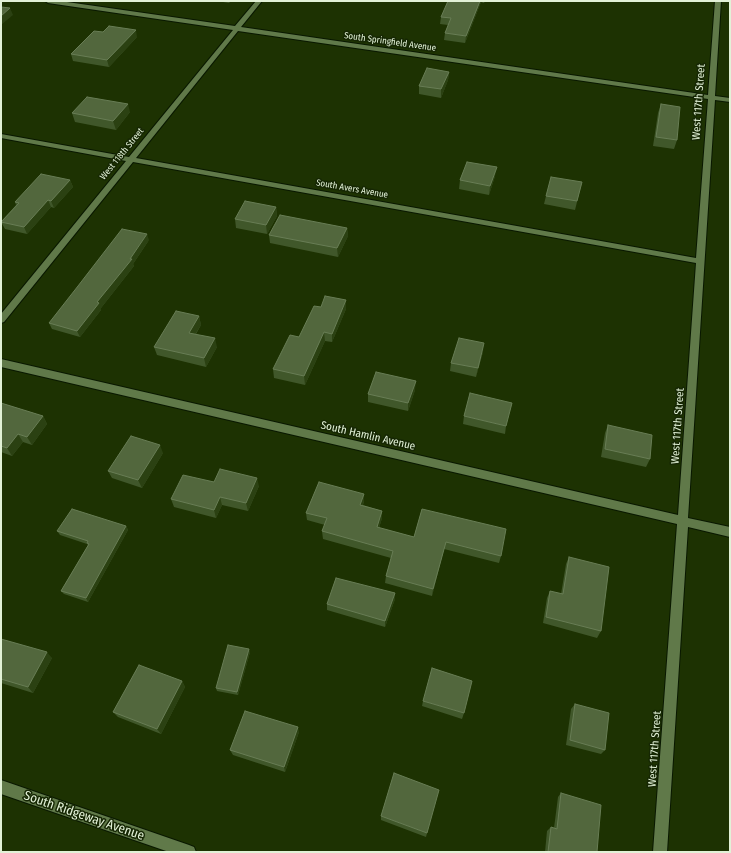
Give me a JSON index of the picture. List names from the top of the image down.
{
  "streets": {
    "street": [
      "South Springfield Avenue",
      "West 117th Street",
      "West 118th Street",
      "South Avers Avenue",
      "South Hamlin Avenue",
      "South Ridgeway Avenue"
    ]
  },
  "crossings": [
    ["South Springfield Avenue", "West 117th Street"],
    ["South Springfield Avenue", "West 118th Street"],
    ["West 117th Street", "South Avers Avenue"],
    ["West 117th Street", "South Hamlin Avenue"],
    ["West 118th Street", "South Avers Avenue"]
  ]
}
